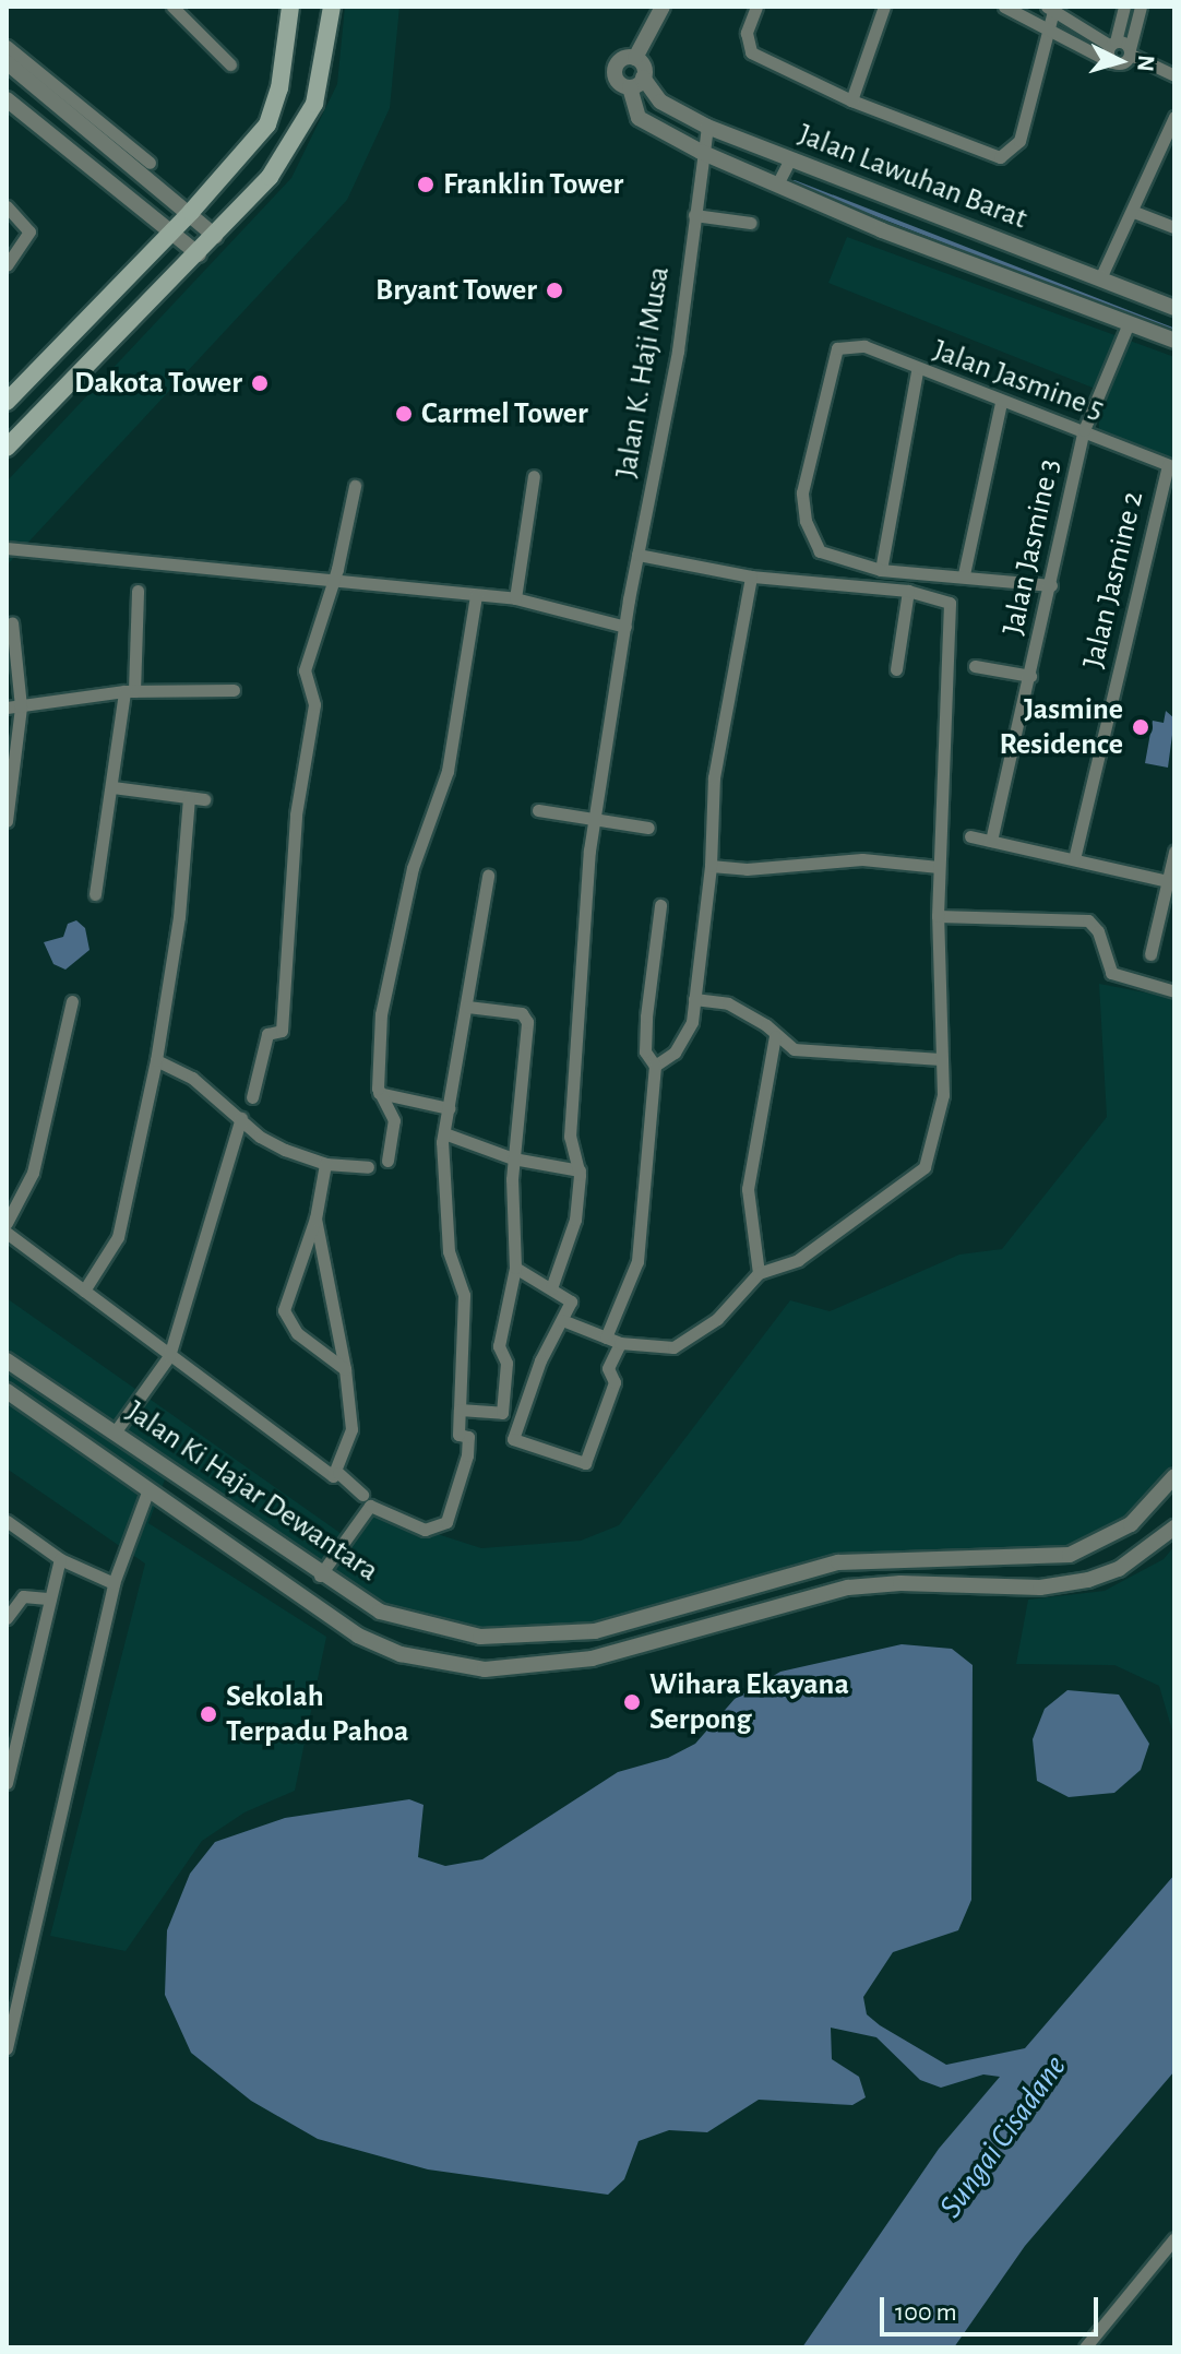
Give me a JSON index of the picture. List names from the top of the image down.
{
  "streets": {
    "street": [
      "Jalan Lawuhan Barat",
      "Jalan K. Haji Musa",
      "Jalan Jasmine 5",
      "Jalan Jasmine 3",
      "Jalan Jasmine 2",
      "Jalan Ki Hajar Dewantara"
    ]
  },
  "crossings": [
    ["Jalan Lawuhan Barat", "Jalan K. Haji Musa"],
    ["Jalan Jasmine 5", "Jalan Jasmine 3"],
    ["Jalan Jasmine 5", "Jalan Jasmine 2"]
  ],
  "water": ["Sungai Cisadane"],
  "places": [
    "Franklin Tower",
    "Bryant Tower",
    "Dakota Tower",
    "Carmel Tower",
    "Jasmine Residence",
    "Wihara Ekayana Serpong",
    "Sekolah Terpadu Pahoa"
  ],
  "scale_bar": "100 m",
  "north": "right"
}
